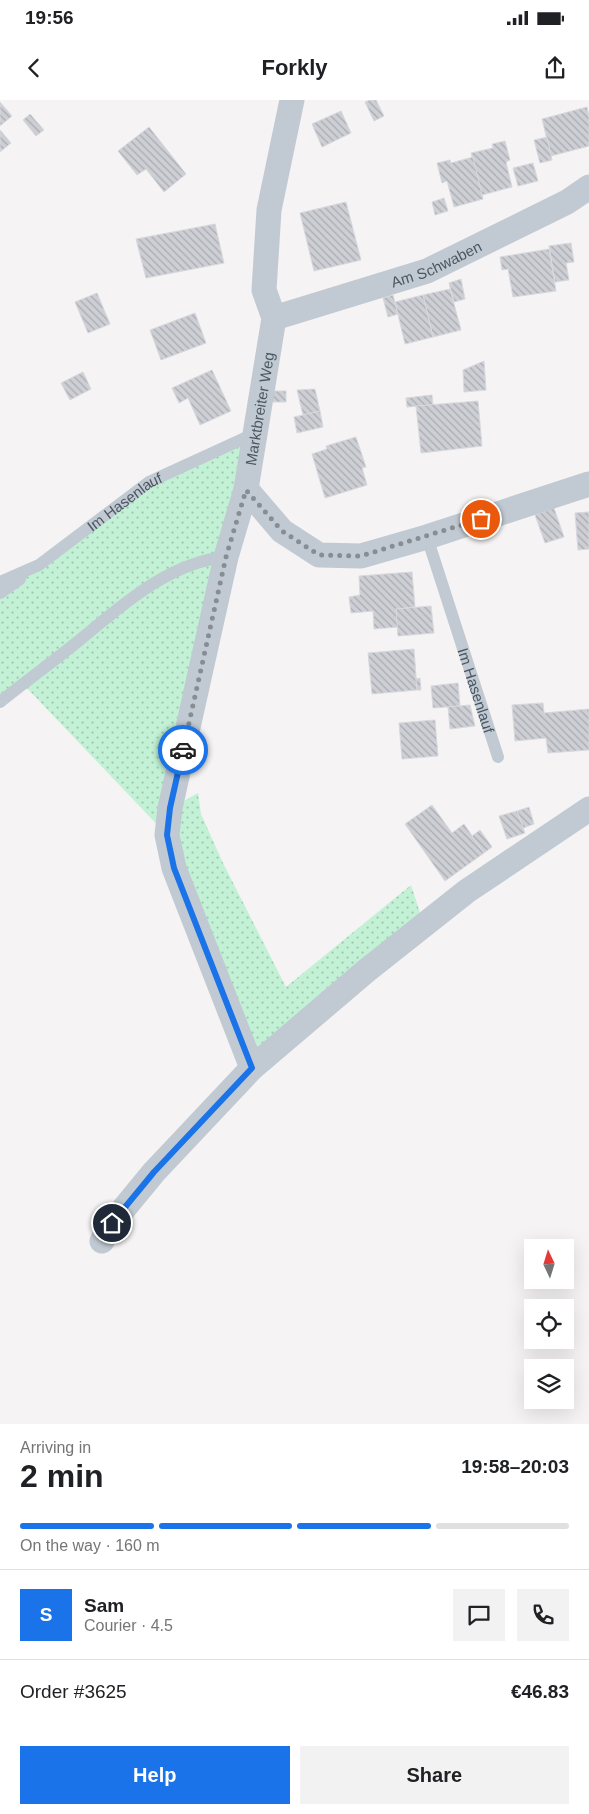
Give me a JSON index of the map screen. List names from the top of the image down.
{
  "streets": {
    "street": ["Am Schwaben", "Marktbreiter Weg"],
    "lane": ["Im Hasenlauf"]
  },
  "crossings": [
    ["Am Schwaben", "Marktbreiter Weg"],
    ["Marktbreiter Weg", "Im Hasenlauf"]
  ],
  "north": "top",
  "page": {
    "status": "19:56",
    "header": "Forkly",
    "heading": ["2 min", "Arriving in", "19:58–20:03"],
    "panel": [
      "Sam",
      "Courier · 4.5",
      "Order #3625",
      "€46.83"
    ],
    "bar": "On the way · 160 m",
    "round": "S",
    "buttons": ["Help", "Share"]
  }
}
